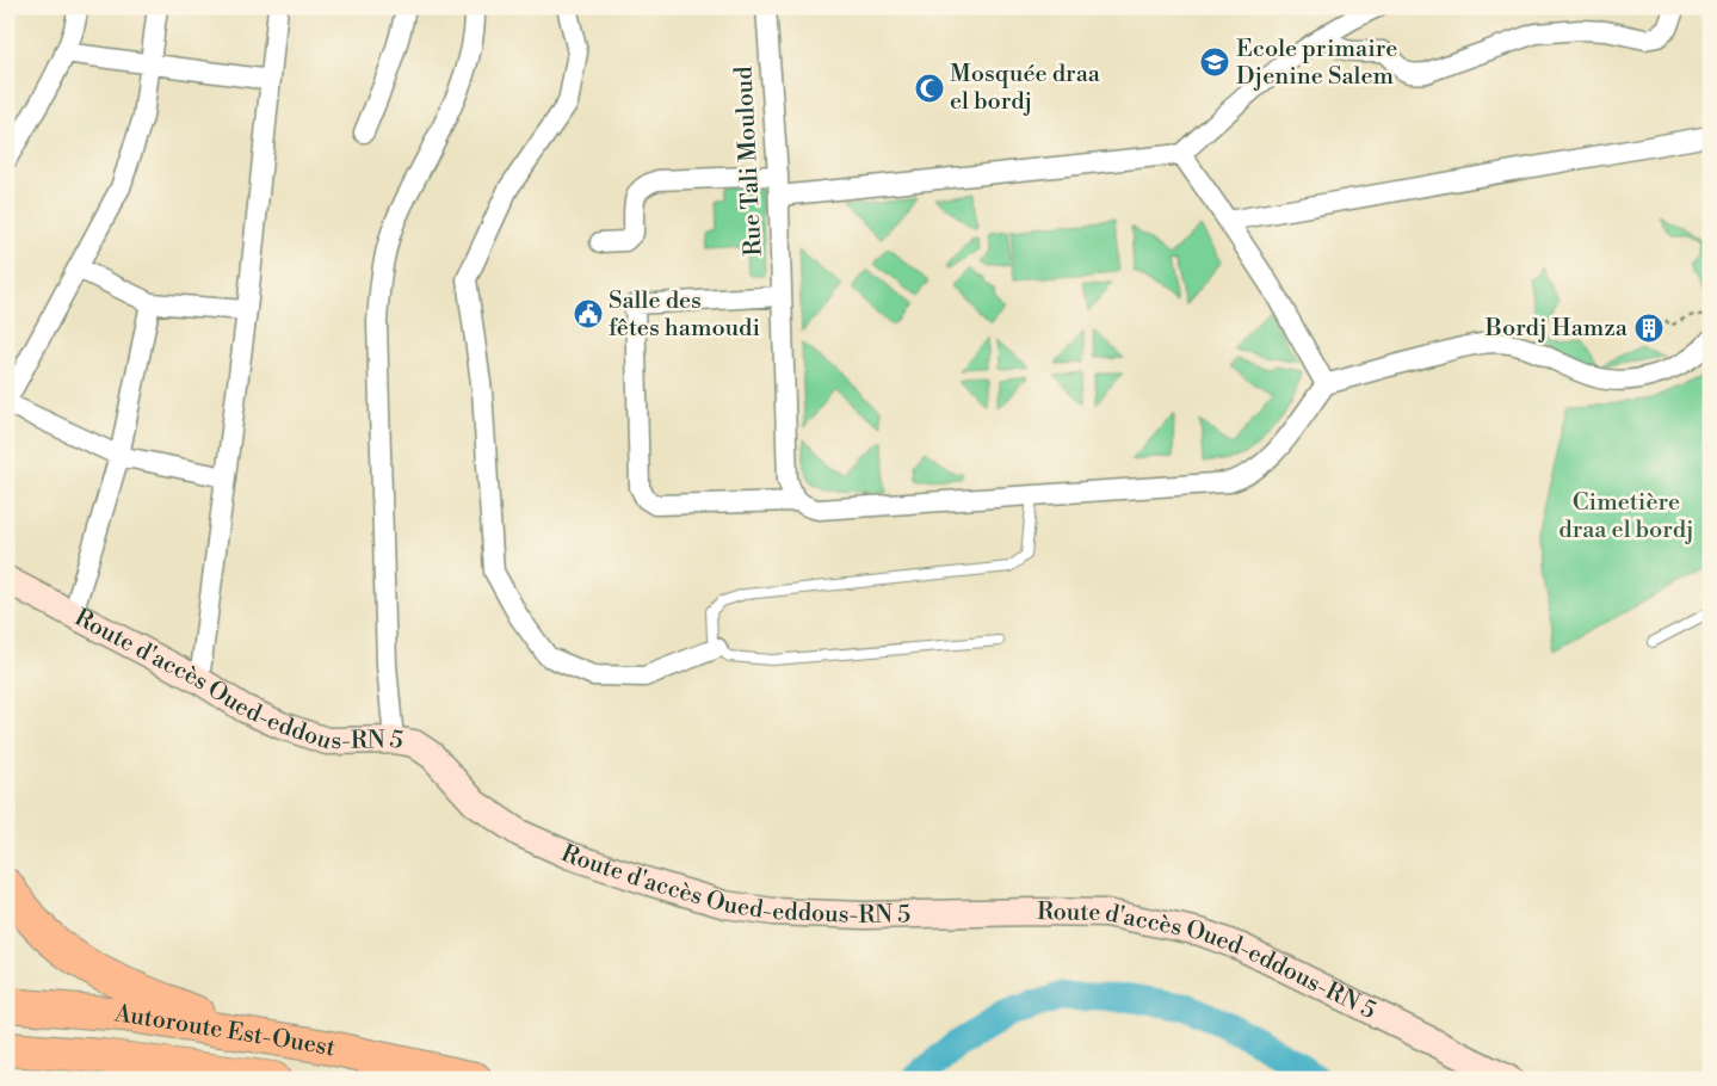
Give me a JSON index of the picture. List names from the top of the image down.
{
  "streets": {
    "highway": ["Autoroute Est-Ouest"],
    "main road": ["Route d'accès Oued-eddous-RN 5"],
    "street": ["Rue Tali Mouloud"]
  },
  "parks": ["Cimetière draa el bordj"],
  "places": {
    "school or university": ["Ecole primaire Djenine Salem"],
    "mosque": ["Mosquée draa el bordj"],
    "public building": ["Salle des fêtes hamoudi"],
    "building": ["Bordj Hamza"]
  }
}
